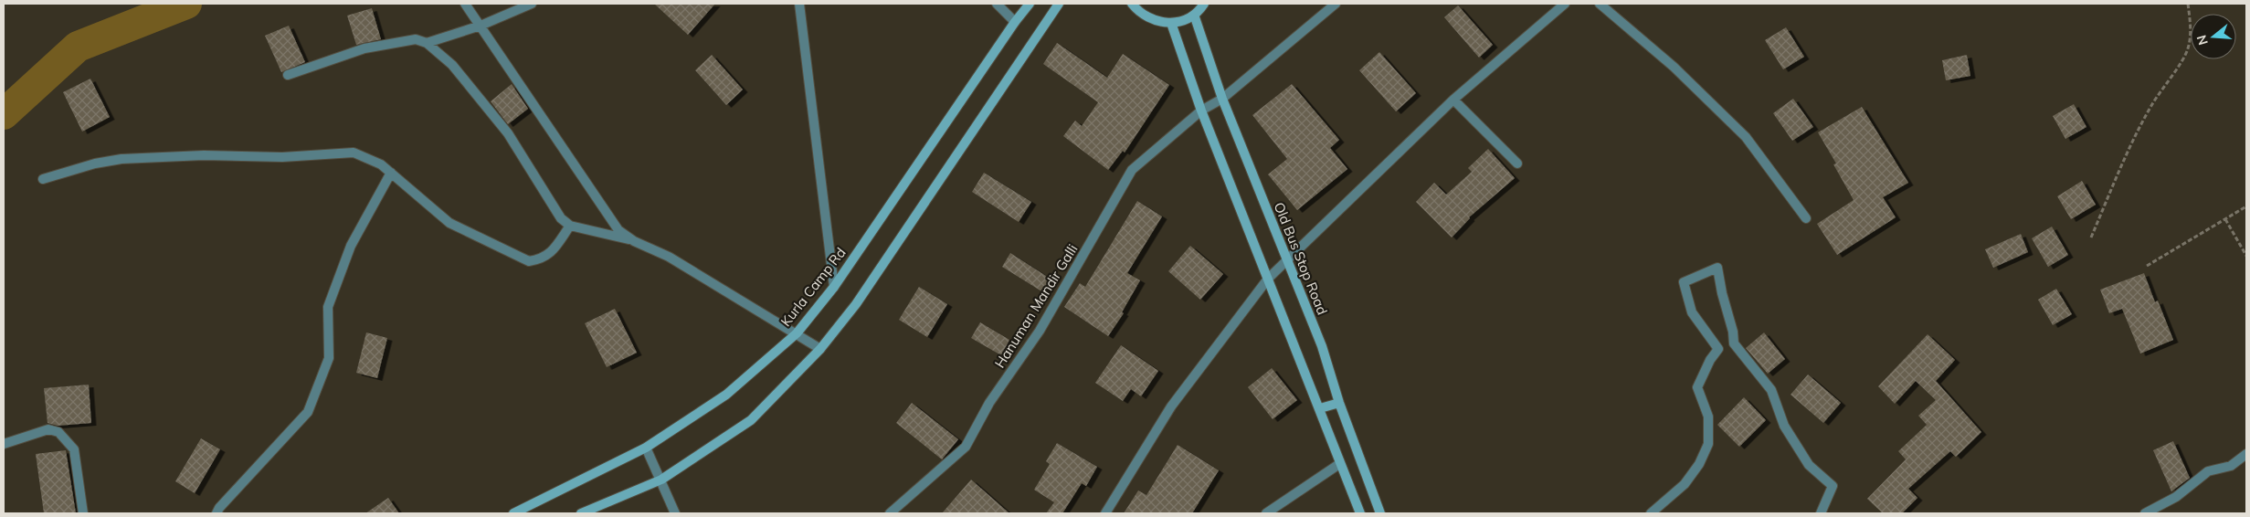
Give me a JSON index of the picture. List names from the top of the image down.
{
  "streets": {
    "main road": ["Old Bus Stop Road", "Kurla Camp Rd"],
    "street": ["Hanuman Mandir Galli"]
  },
  "crossings": [
    ["Old Bus Stop Road", "Hanuman Mandir Galli"]
  ],
  "north": "left"
}
